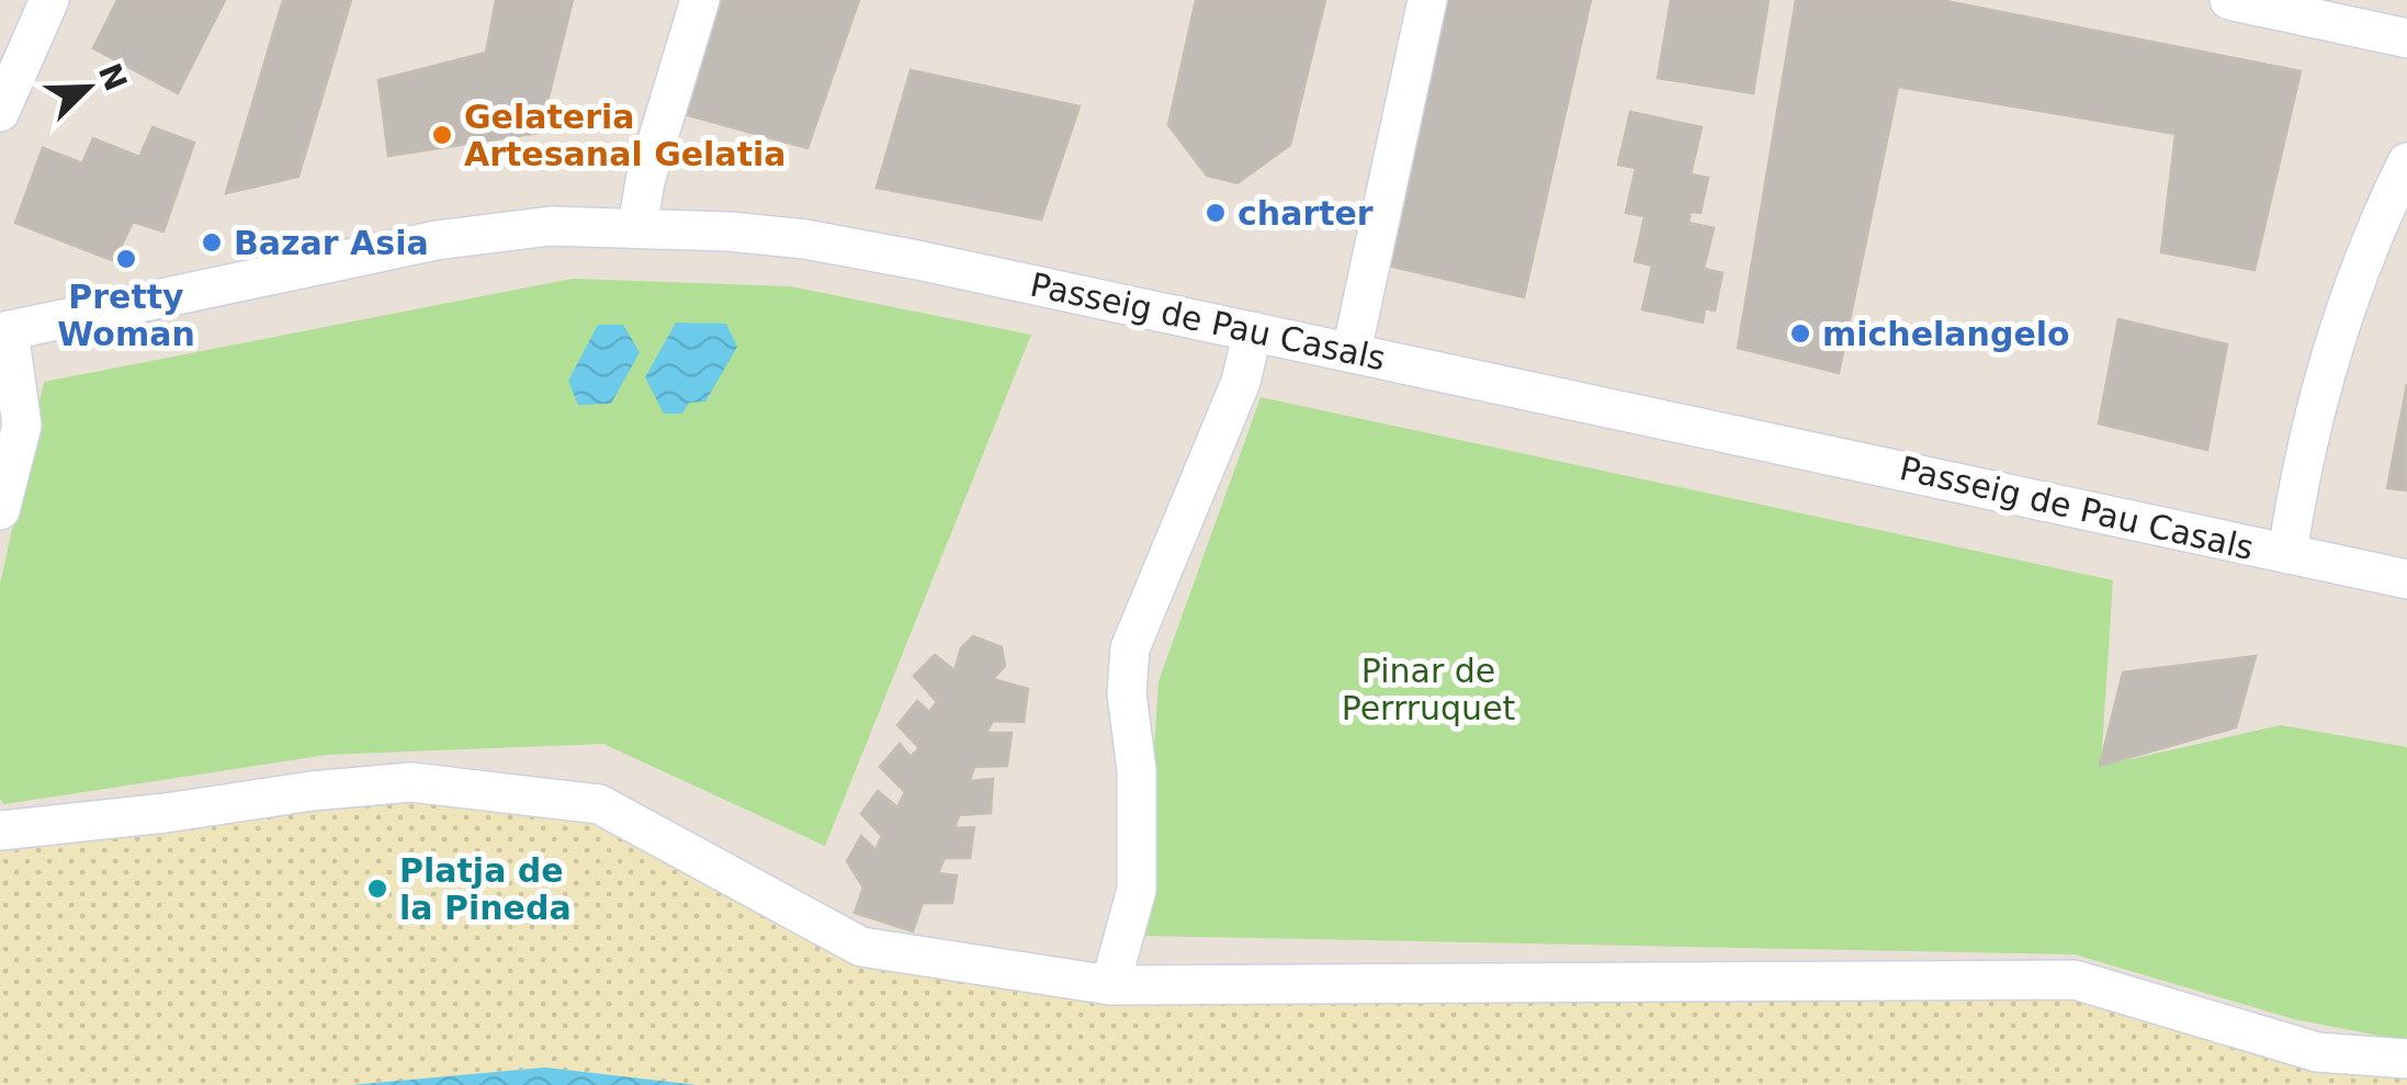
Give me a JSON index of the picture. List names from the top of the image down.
{
  "streets": {
    "street": ["Passeig de Pau Casals"]
  },
  "parks": ["Pinar de Perrruquet"],
  "places": [
    "Gelateria Artesanal Gelatia",
    "charter",
    "Bazar Asia",
    "Pretty Woman",
    "michelangelo",
    "Platja de la Pineda"
  ],
  "north": "top right"
}
